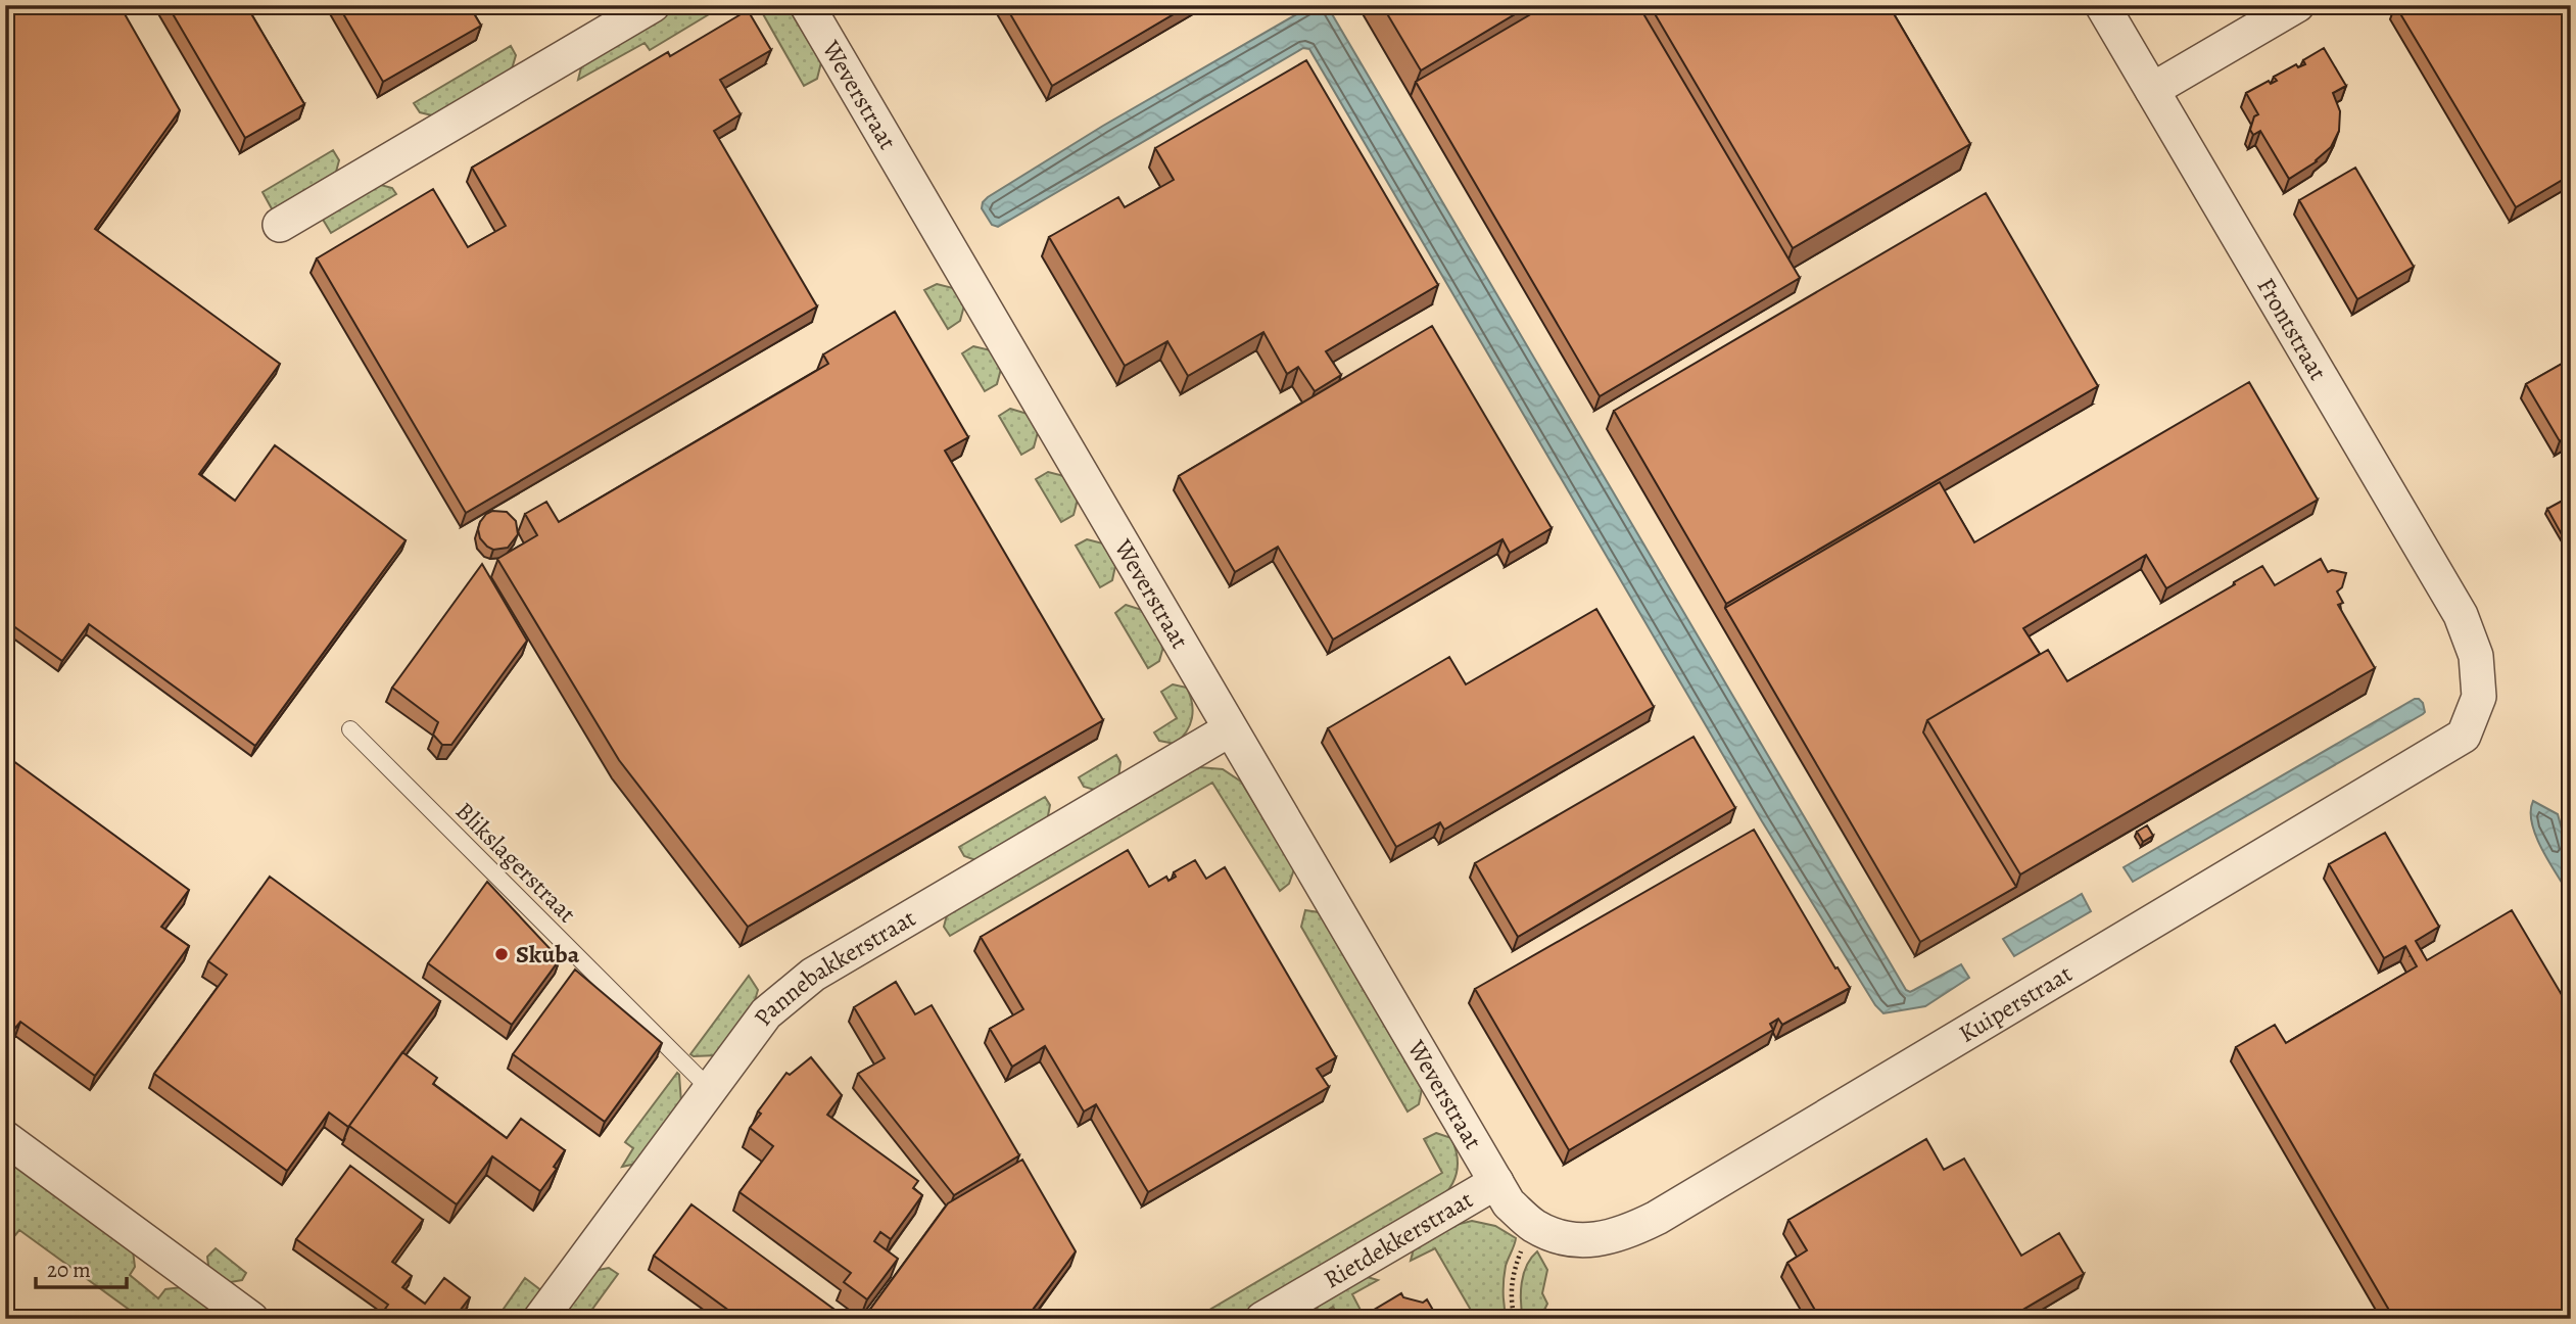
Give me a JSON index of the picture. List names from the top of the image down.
{
  "streets": {
    "street": [
      "Weverstraat",
      "Frontstraat",
      "Pannebakkerstraat",
      "Kuiperstraat",
      "Rietdekkerstraat"
    ],
    "lane": ["Blikslagerstraat"]
  },
  "crossings": [
    ["Weverstraat", "Pannebakkerstraat"],
    ["Weverstraat", "Kuiperstraat"],
    ["Weverstraat", "Rietdekkerstraat"],
    ["Frontstraat", "Kuiperstraat"],
    ["Blikslagerstraat", "Pannebakkerstraat"],
    ["Kuiperstraat", "Rietdekkerstraat"]
  ],
  "places": ["Skuba"],
  "scale_bar": "20 m"
}
